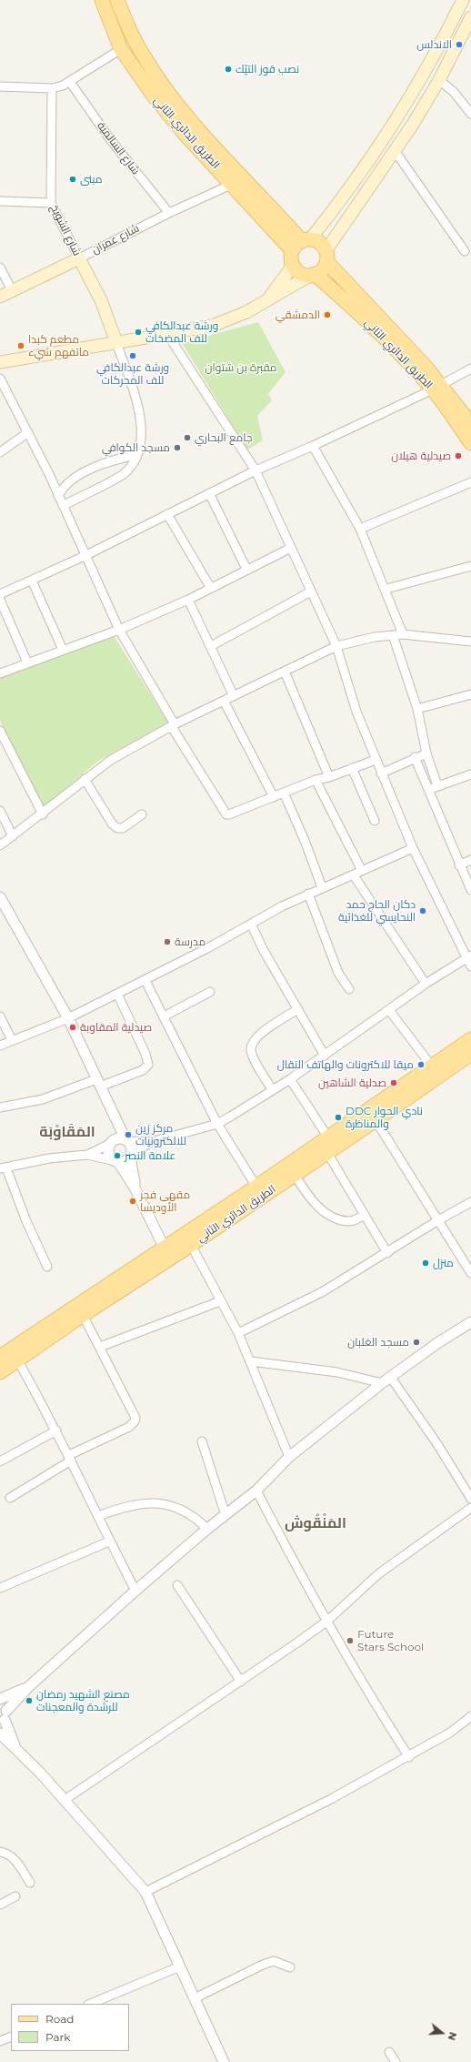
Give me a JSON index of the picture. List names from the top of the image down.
{
  "streets": {
    "main road": ["الطريق الدائري الثاني", "شارع الشويخ", "شارع عمران"],
    "street": ["شارع السالمية"]
  },
  "crossings": [
    ["الطريق الدائري الثاني", "شارع عمران"],
    ["شارع السالمية", "شارع عمران"],
    ["شارع الشويخ", "شارع عمران"]
  ],
  "districts": ["المَقَاوْبَة", "المَنْقُوش"],
  "parks": ["مقبرة بن شتوان"],
  "places": [
    "الاندلس",
    "نصب قوز التيّك",
    "مبنى",
    "الدمشقي",
    "ورشة عبدالكافي للف المضخات",
    "مطعم كبدا ماتفهم شيء",
    "ورشة عبدالكافي للف المحركات",
    "جامع البحاري",
    "مسجد الكوافي",
    "صيدلية هيلان",
    "دكان الحاج حمد النحايسي للغذائية",
    "مدرسة",
    "صيدلية المقاوبة",
    "ميقا للاكترونات والهاتف النقال",
    "صدلية الشاهين",
    "DDC نادي الحوار والمناظرة",
    "مركز زين للالكترونيات",
    "علامة النصر",
    "مقهى فجر الأوديسا",
    "منزل",
    "مسجد الغلبان",
    "Future Stars School",
    "مصنع الشهيد رمضان للرشدة والمعجنات"
  ],
  "legend": ["Road", "Park"],
  "north": "right"
}
